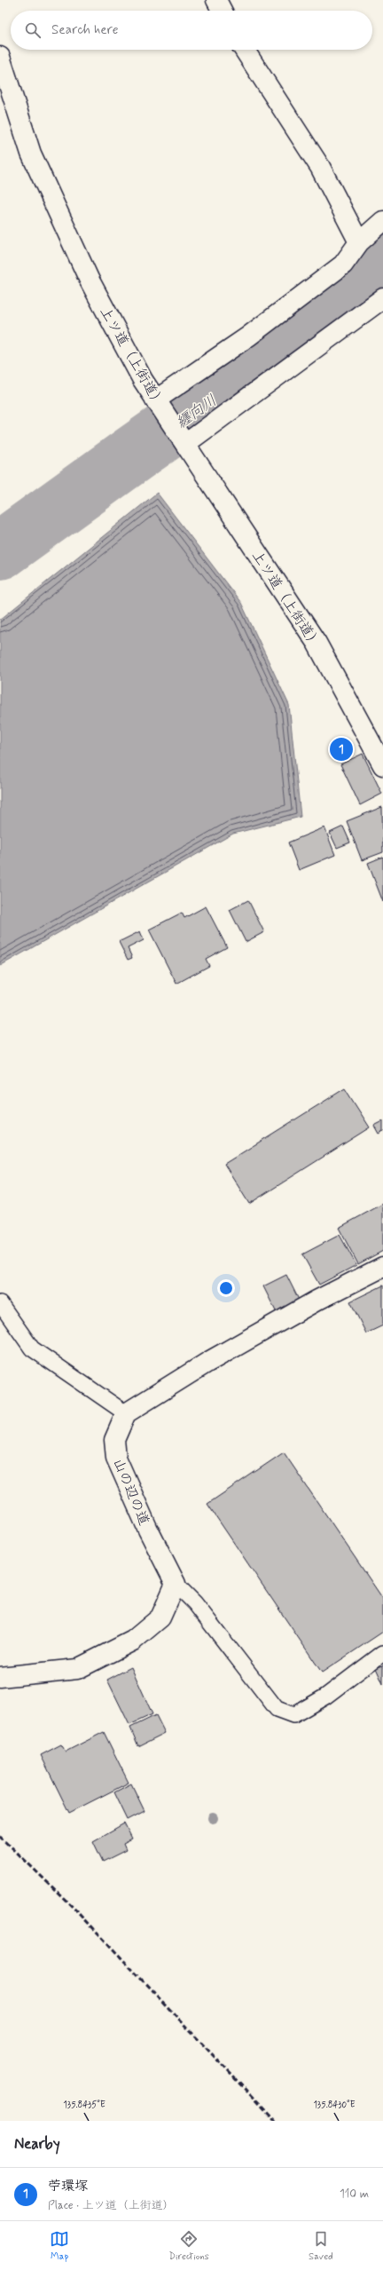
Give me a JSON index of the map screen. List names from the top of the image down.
{
  "streets": {
    "street": ["上ツ道（上街道）", "山の辺の道"]
  },
  "water": ["纒向川"],
  "page": {
    "search": "Search here",
    "pins": "1",
    "heading": "Nearby",
    "list": [
      {
        "mark": "1",
        "name": "苧環塚",
        "note": "Place · 上ツ道（上街道）",
        "value": "110 m"
      }
    ],
    "nav": ["Map", "Directions", "Saved"]
  },
  "coordinates": ["135.8435°E", "135.8430°E"]
}
